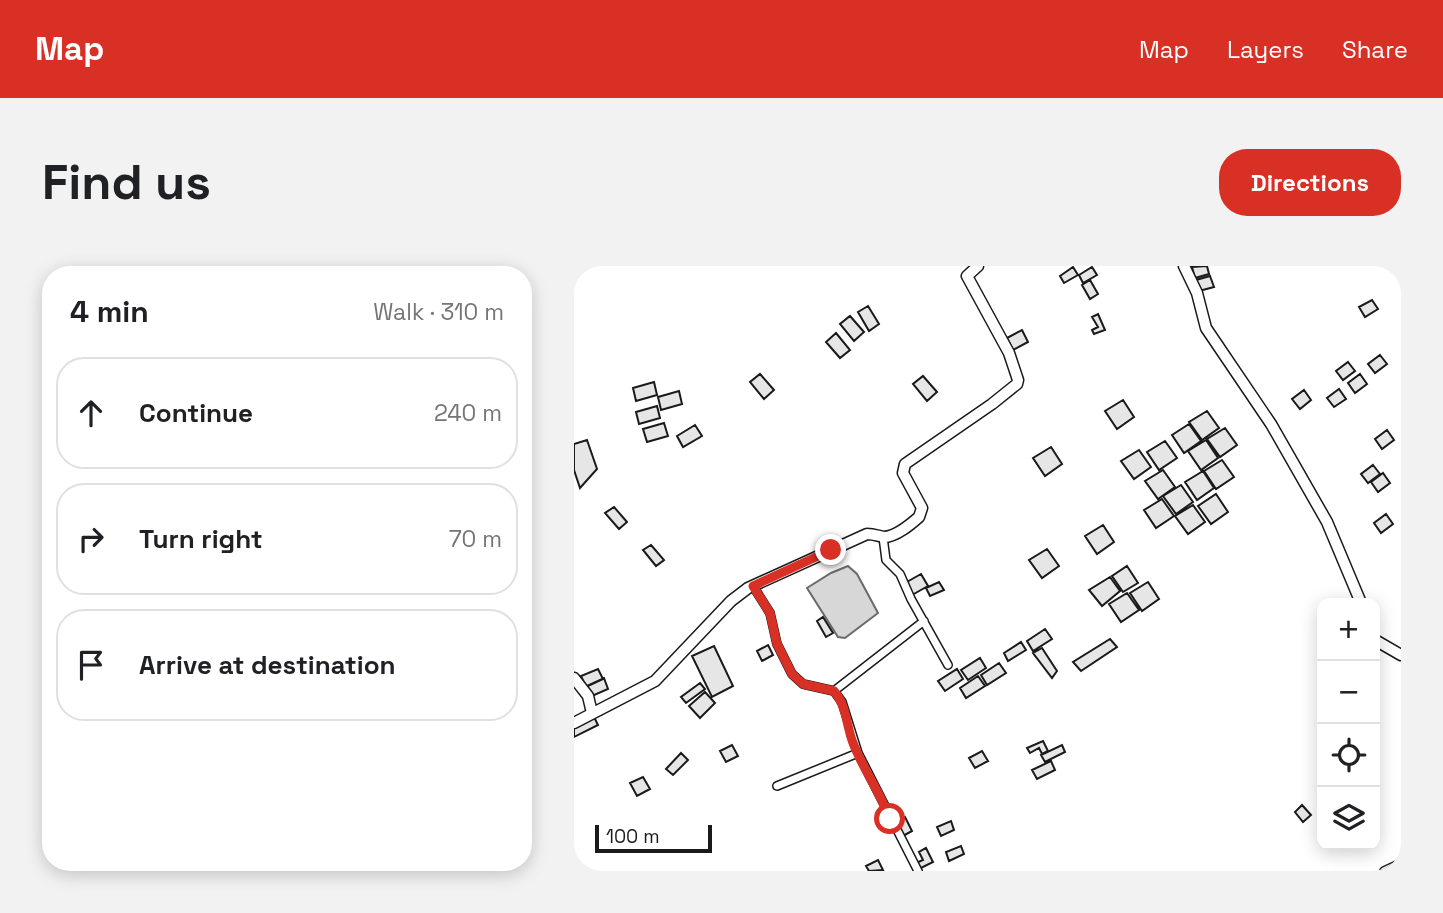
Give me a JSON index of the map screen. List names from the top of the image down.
{
  "scale_bar": "100 m",
  "page": {
    "header": "Map",
    "nav": ["Map", "Layers", "Share"],
    "buttons": "Directions",
    "title": "Find us",
    "heading": ["4 min", "Walk · 310 m"],
    "list": [
      ["Continue", "240 m"],
      ["Turn right", "70 m"],
      "Arrive at destination"
    ],
    "map_buttons": ["+", "−"],
    "scale": "100 m"
  }
}
